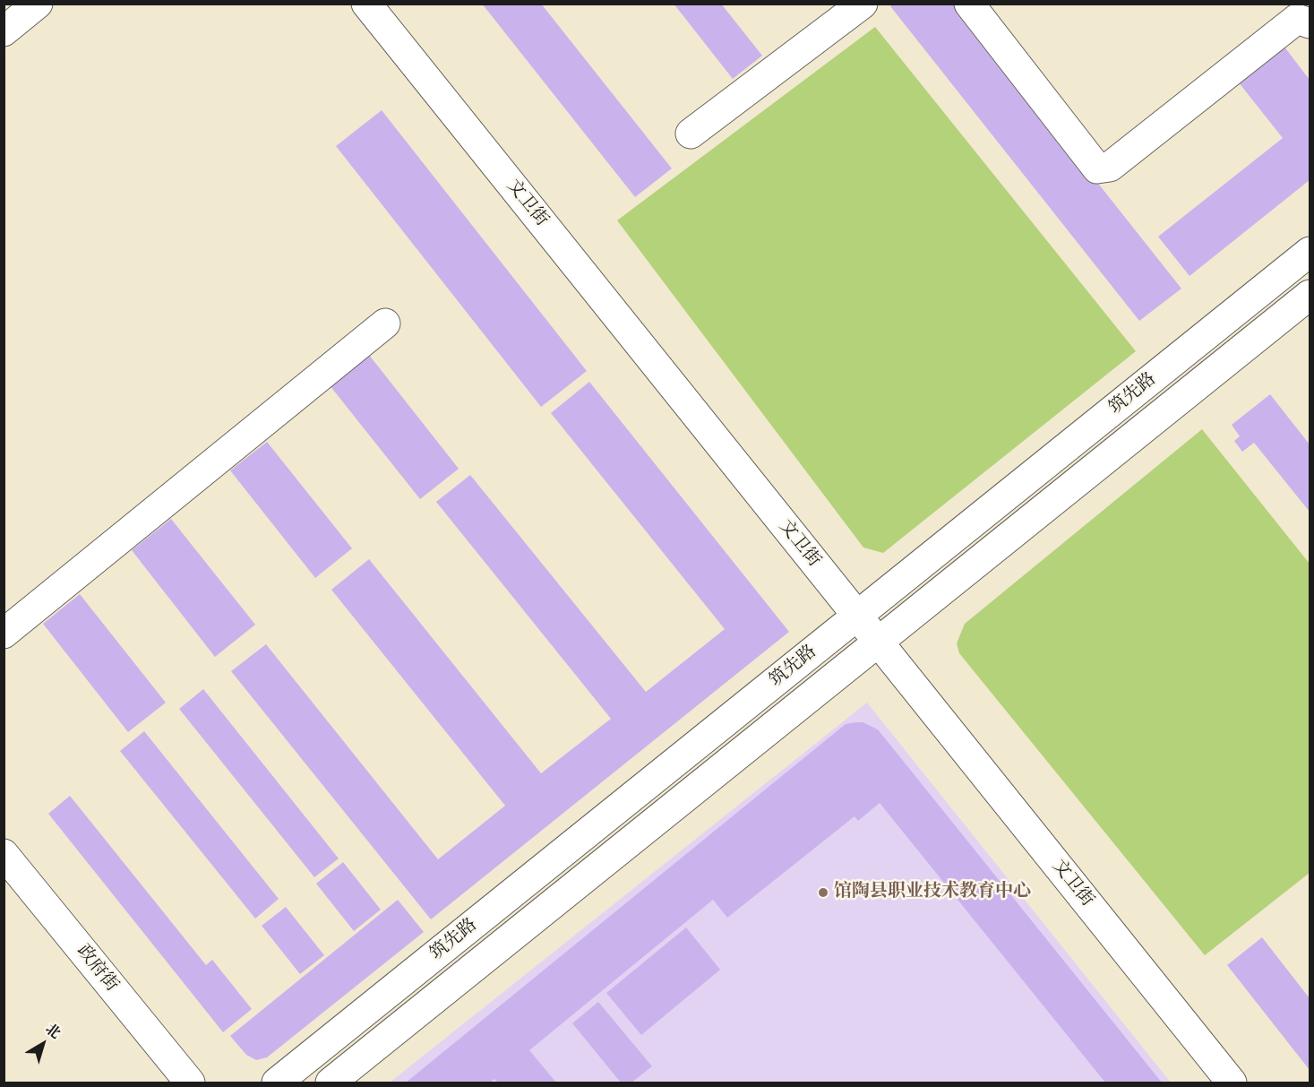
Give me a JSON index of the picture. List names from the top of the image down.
{
  "streets": {
    "street": ["文卫街", "筑先路", "政府街"]
  },
  "crossings": [
    ["文卫街", "筑先路"]
  ],
  "places": ["馆陶县职业技术教育中心"],
  "north": "top right"
}
